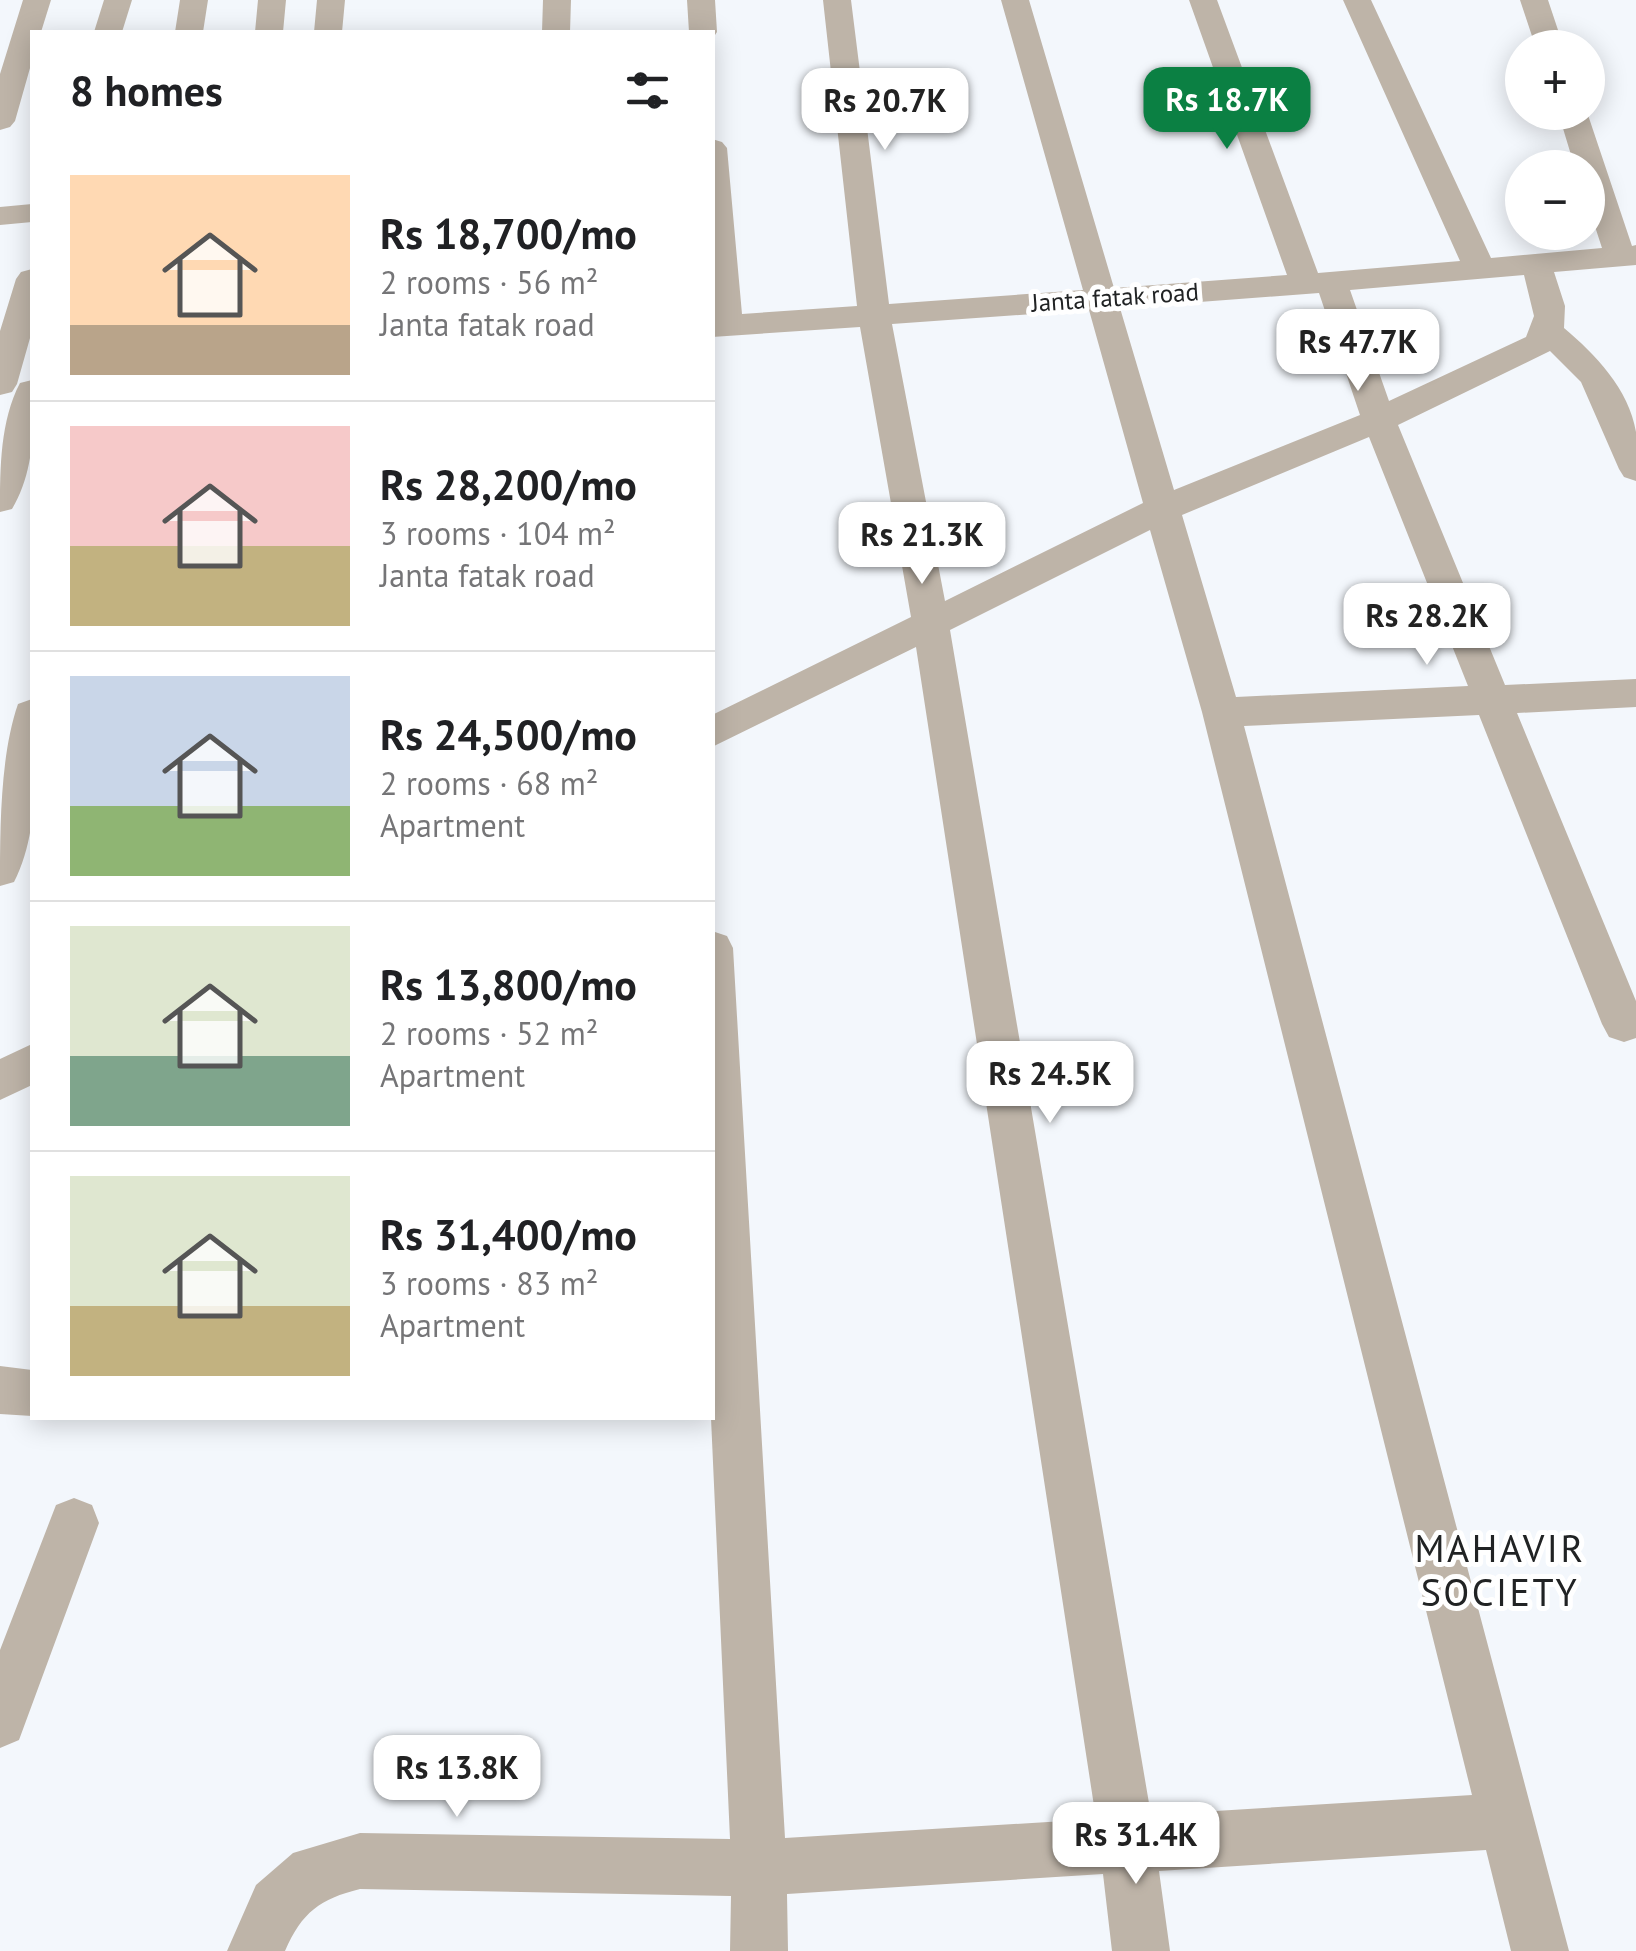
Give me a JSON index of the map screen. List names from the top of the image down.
{
  "streets": {
    "street": ["Janta fatak road"]
  },
  "districts": ["MAHAVIR SOCIETY"],
  "page": {
    "map_buttons": ["+", "−"],
    "heading": "8 homes",
    "price": [
      "Rs 18.7K",
      "Rs 20.7K",
      "Rs 47.7K",
      "Rs 21.3K",
      "Rs 28.2K",
      "Rs 24.5K",
      "Rs 13.8K",
      "Rs 31.4K"
    ],
    "list": [
      {
        "name": "Rs 18,700/mo",
        "note": "2 rooms · 56 m² · Janta fatak road"
      },
      {
        "name": "Rs 28,200/mo",
        "note": "3 rooms · 104 m² · Janta fatak road"
      },
      {
        "name": "Rs 24,500/mo",
        "note": "2 rooms · 68 m² · Apartment"
      },
      {
        "name": "Rs 13,800/mo",
        "note": "2 rooms · 52 m² · Apartment"
      },
      {
        "name": "Rs 31,400/mo",
        "note": "3 rooms · 83 m² · Apartment"
      }
    ]
  }
}
